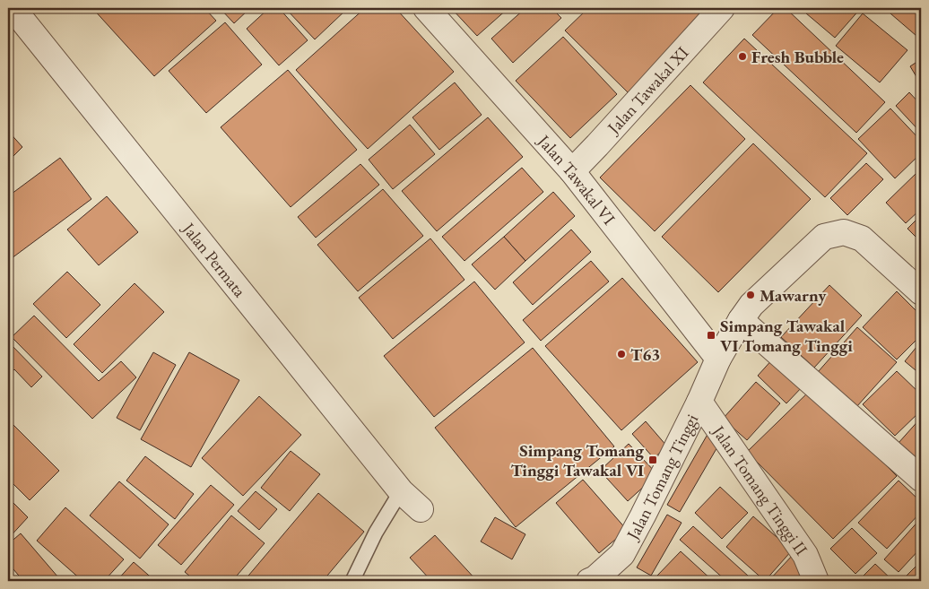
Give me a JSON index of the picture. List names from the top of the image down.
{
  "streets": {
    "street": [
      "Jalan Tawakal XI",
      "Jalan Tawakal VI",
      "Jalan Permata",
      "Jalan Tomang Tinggi",
      "Jalan Tomang Tinggi II"
    ]
  },
  "crossings": [
    ["Jalan Tawakal XI", "Jalan Tawakal VI"],
    ["Jalan Tawakal VI", "Jalan Tomang Tinggi"],
    ["Jalan Tomang Tinggi", "Jalan Tomang Tinggi II"]
  ],
  "places": {
    "other": ["Fresh Bubble", "Mawarny", "T63"],
    "transit": ["Simpang Tawakal VI Tomang Tinggi", "Simpang Tomang Tinggi Tawakal VI"]
  }
}
